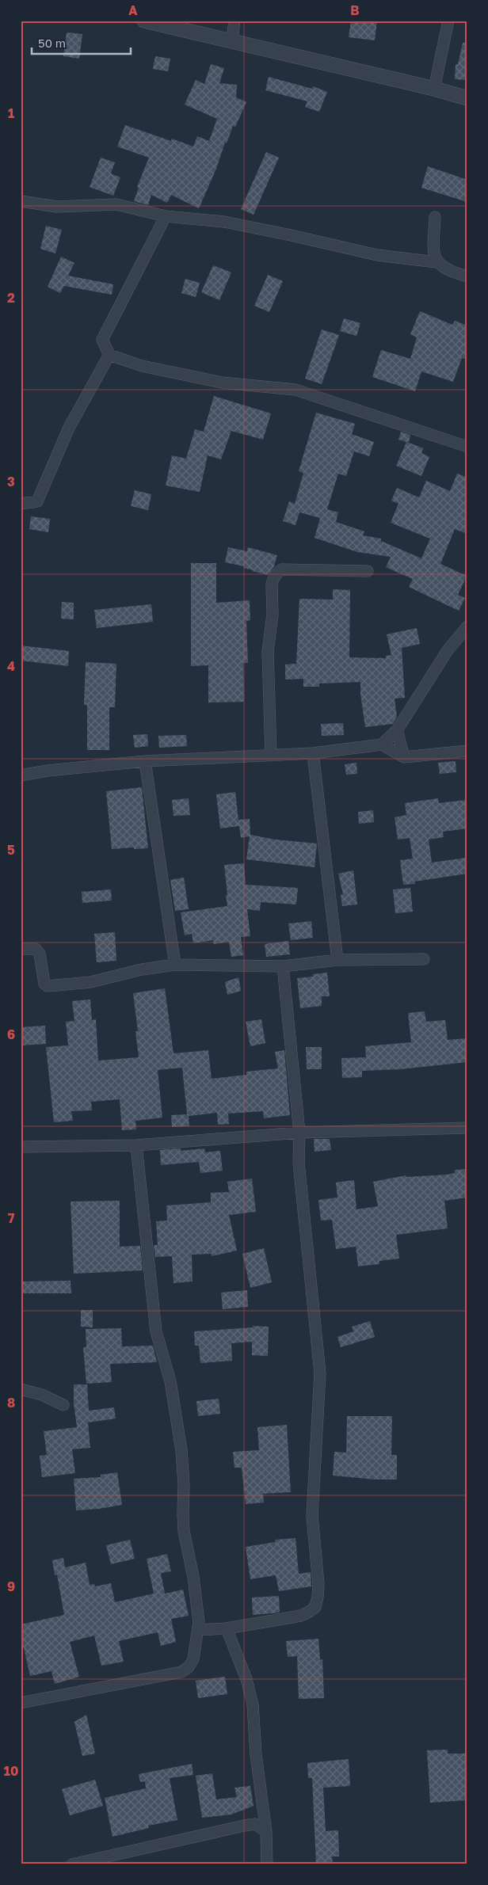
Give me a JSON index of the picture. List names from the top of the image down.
{
  "scale_bar": "50 m",
  "grid": {
    "columns": ["A", "B"],
    "rows": [
      "1",
      "2",
      "3",
      "4",
      "5",
      "6",
      "7",
      "8",
      "9",
      "10"
    ]
  }
}
